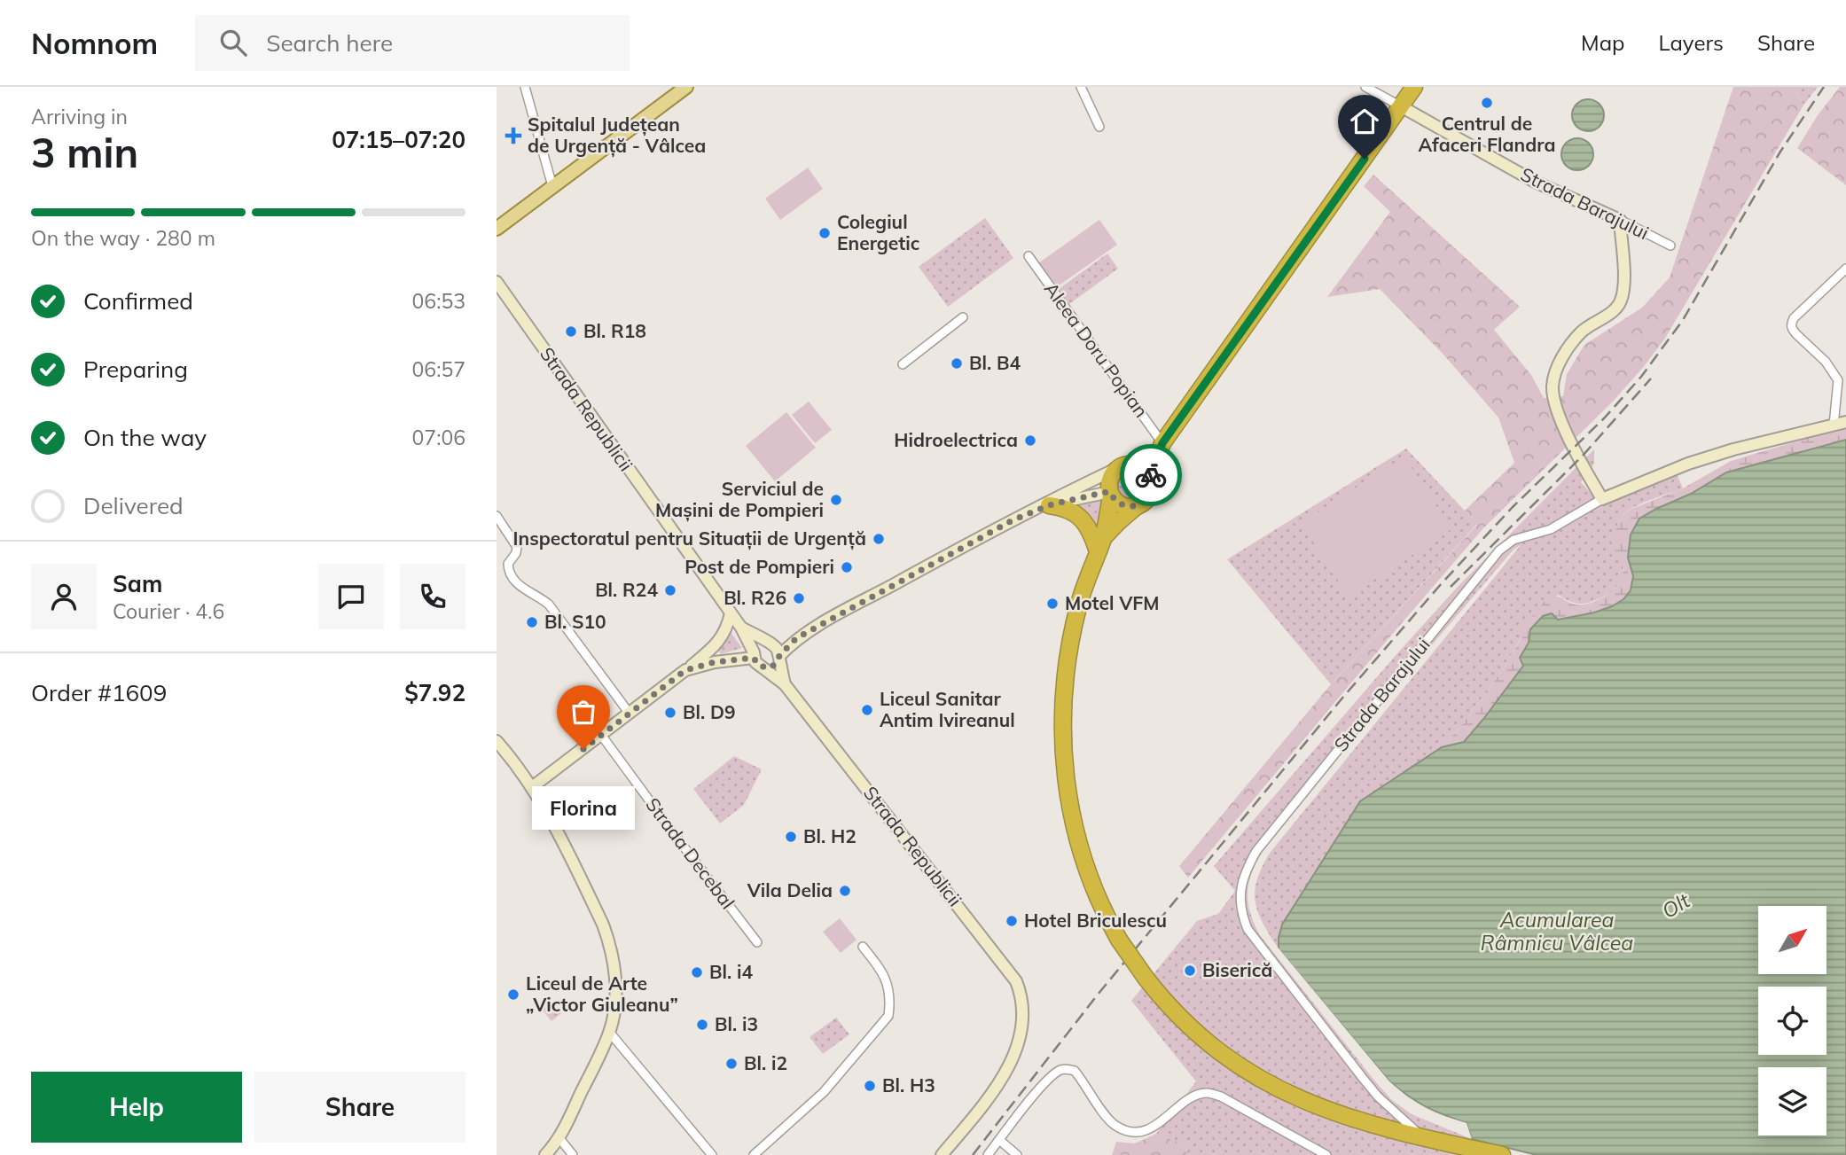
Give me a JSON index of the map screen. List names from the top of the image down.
{
  "streets": {
    "street": [
      "Strada Barajului",
      "Aleea Doru Popian",
      "Strada Republicii",
      "Strada Decebal"
    ]
  },
  "water": ["Olt", "Acumularea Râmnicu Vâlcea"],
  "places": {
    "other": [
      "Centrul de Afaceri Flandra",
      "Colegiul Energetic",
      "Bl. R18",
      "Bl. B4",
      "Hidroelectrica",
      "Serviciul de Mașini de Pompieri",
      "Inspectoratul pentru Situații de Urgență",
      "Post de Pompieri",
      "Bl. R24",
      "Bl. R26",
      "Motel VFM",
      "Bl. S10",
      "Liceul Sanitar Antim Ivireanul",
      "Bl. D9",
      "Florina",
      "Bl. H2",
      "Vila Delia",
      "Hotel Briculescu",
      "Biserică",
      "Bl. i4",
      "Liceul de Arte „Victor Giuleanu”",
      "Bl. i3",
      "Bl. i2",
      "Bl. H3"
    ],
    "health": ["Spitalul Județean de Urgență - Vâlcea"]
  },
  "north": "top right",
  "page": {
    "header": "Nomnom",
    "search": "Search here",
    "nav": ["Map", "Layers", "Share"],
    "heading": ["3 min", "Arriving in", "07:15–07:20"],
    "panel": [
      "Sam",
      "Courier · 4.6",
      "Order #1609",
      "$7.92"
    ],
    "bar": "On the way · 280 m",
    "list": [
      ["Confirmed", "06:53"],
      ["Preparing", "06:57"],
      ["On the way", "07:06"],
      "Delivered"
    ],
    "bubble": "Florina",
    "buttons": ["Help", "Share"]
  }
}
